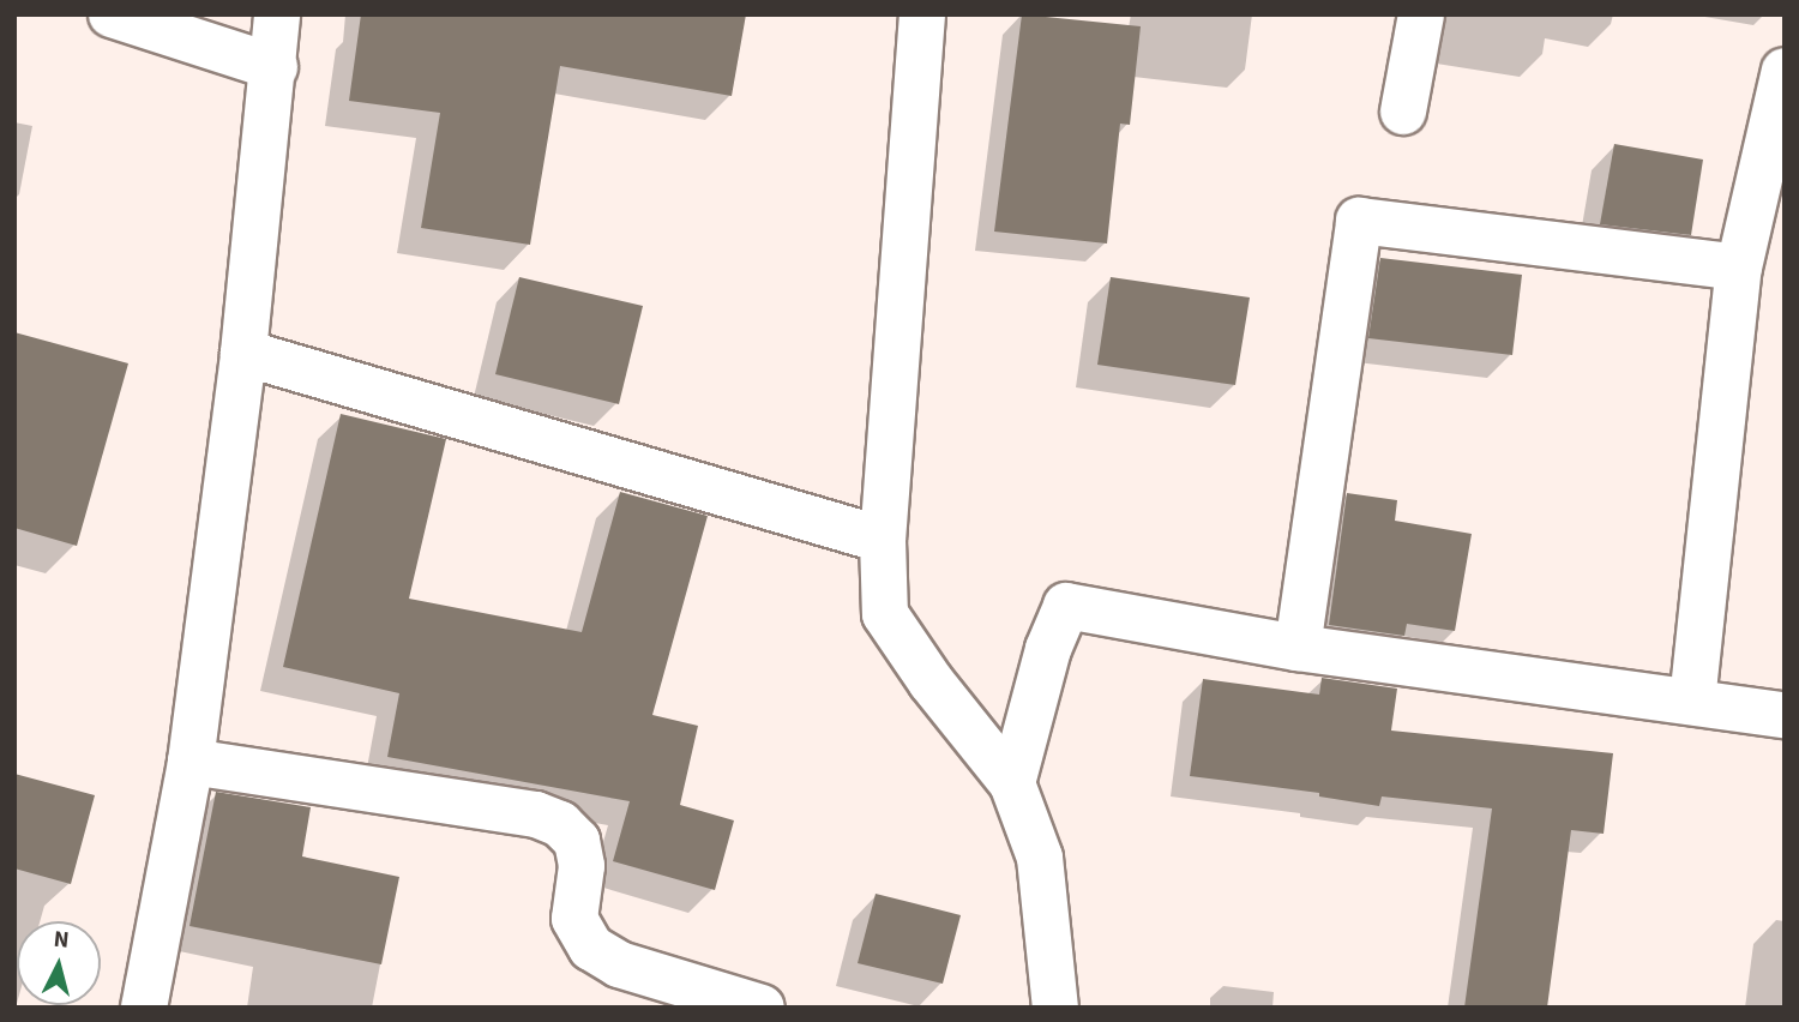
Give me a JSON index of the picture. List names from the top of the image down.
{
  "north": "top"
}
